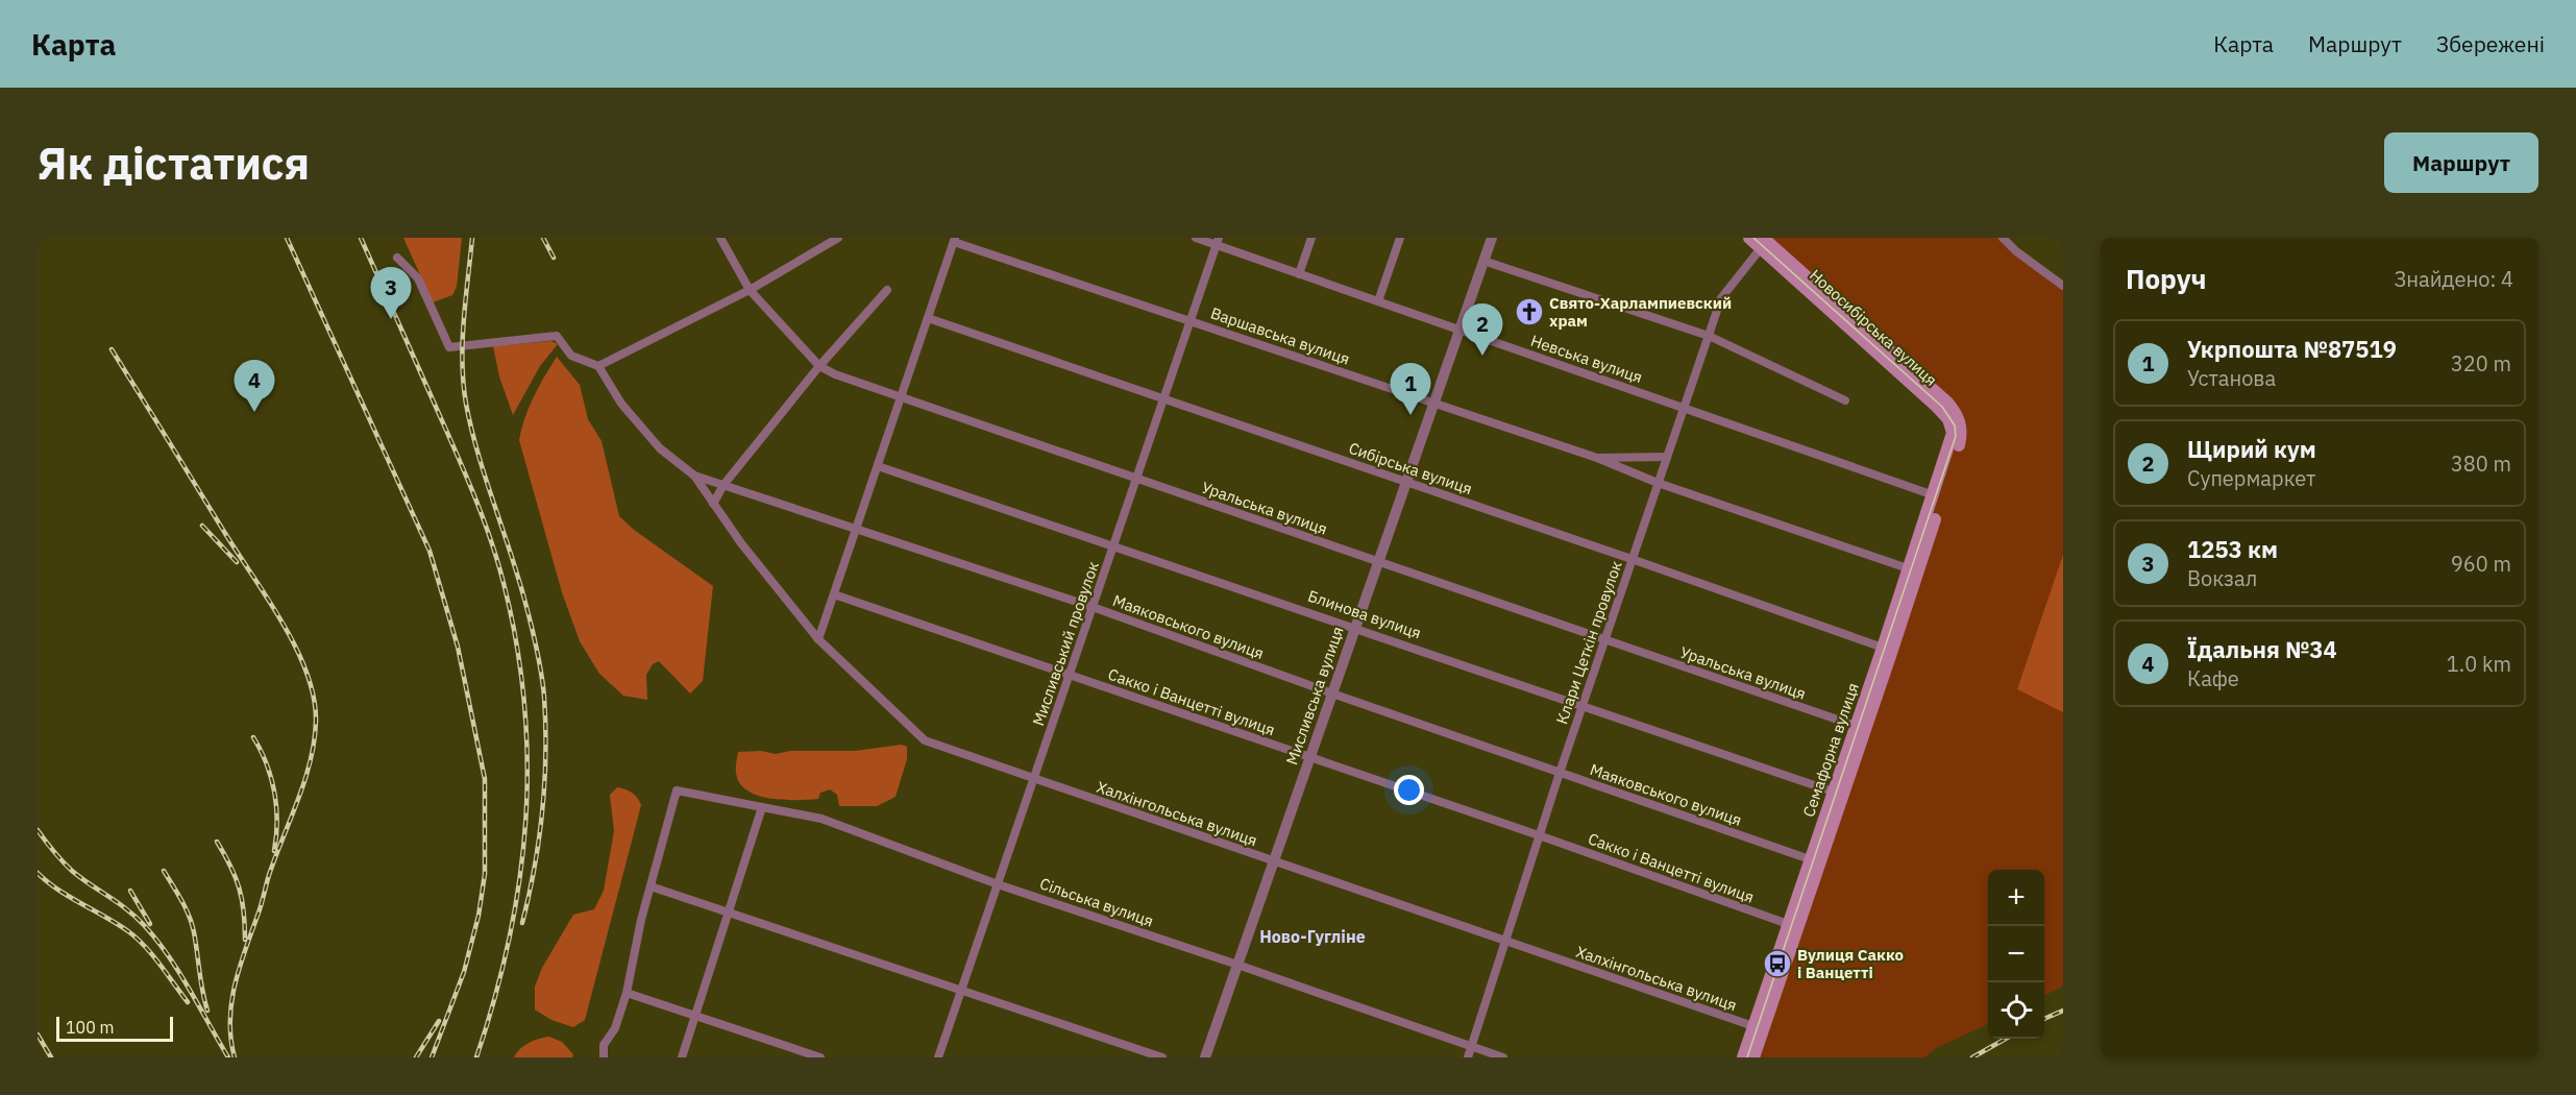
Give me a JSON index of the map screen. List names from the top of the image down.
{
  "streets": {
    "main road": ["Новосибірська вулиця", "Семафорна вулиця"],
    "street": [
      "Варшавська вулиця",
      "Невська вулиця",
      "Сибірська вулиця",
      "Уральська вулиця",
      "Блинова вулиця",
      "Маяковського вулиця",
      "Клари Цеткін провулок",
      "Мисливський провулок",
      "Мисливська вулиця",
      "Сакко і Ванцетті вулиця",
      "Халхінгольська вулиця",
      "Сільська вулиця"
    ]
  },
  "crossings": [
    ["Новосибірська вулиця", "Клари Цеткін провулок"],
    ["Новосибірська вулиця", "Семафорна вулиця"],
    ["Варшавська вулиця", "Клари Цеткін провулок"],
    ["Варшавська вулиця", "Мисливський провулок"],
    ["Варшавська вулиця", "Мисливська вулиця"],
    ["Варшавська вулиця", "Семафорна вулиця"],
    ["Невська вулиця", "Клари Цеткін провулок"],
    ["Невська вулиця", "Мисливський провулок"],
    ["Невська вулиця", "Мисливська вулиця"],
    ["Невська вулиця", "Семафорна вулиця"],
    ["Сибірська вулиця", "Клари Цеткін провулок"],
    ["Сибірська вулиця", "Мисливський провулок"],
    ["Сибірська вулиця", "Мисливська вулиця"],
    ["Сибірська вулиця", "Семафорна вулиця"],
    ["Уральська вулиця", "Клари Цеткін провулок"],
    ["Уральська вулиця", "Мисливський провулок"],
    ["Уральська вулиця", "Мисливська вулиця"],
    ["Уральська вулиця", "Семафорна вулиця"],
    ["Блинова вулиця", "Клари Цеткін провулок"],
    ["Блинова вулиця", "Мисливський провулок"],
    ["Блинова вулиця", "Мисливська вулиця"],
    ["Блинова вулиця", "Семафорна вулиця"],
    ["Маяковського вулиця", "Клари Цеткін провулок"],
    ["Маяковського вулиця", "Мисливський провулок"],
    ["Маяковського вулиця", "Мисливська вулиця"],
    ["Маяковського вулиця", "Семафорна вулиця"],
    ["Маяковського вулиця", "Халхінгольська вулиця"],
    ["Клари Цеткін провулок", "Сакко і Ванцетті вулиця"],
    ["Клари Цеткін провулок", "Халхінгольська вулиця"],
    ["Клари Цеткін провулок", "Сільська вулиця"],
    ["Мисливський провулок", "Сакко і Ванцетті вулиця"],
    ["Мисливський провулок", "Халхінгольська вулиця"],
    ["Мисливський провулок", "Сільська вулиця"],
    ["Мисливська вулиця", "Сакко і Ванцетті вулиця"],
    ["Мисливська вулиця", "Халхінгольська вулиця"],
    ["Мисливська вулиця", "Сільська вулиця"],
    ["Сакко і Ванцетті вулиця", "Семафорна вулиця"],
    ["Семафорна вулиця", "Халхінгольська вулиця"]
  ],
  "districts": ["Ново-Гугліне"],
  "places": {
    "church": ["Свято-Харлампиевский храм"],
    "bus stop": ["Вулиця Сакко і Ванцетті"]
  },
  "scale_bar": "100 m",
  "page": {
    "header": "Карта",
    "nav": ["Карта", "Маршрут", "Збережені"],
    "buttons": "Маршрут",
    "title": "Як дістатися",
    "heading": ["Поруч", "Знайдено: 4"],
    "pins": [
      "3",
      "2",
      "4",
      "1"
    ],
    "list": [
      {
        "mark": "1",
        "name": "Укрпошта №87519",
        "note": "Установа",
        "value": "320 m"
      },
      {
        "mark": "2",
        "name": "Щирий кум",
        "note": "Супермаркет",
        "value": "380 m"
      },
      {
        "mark": "3",
        "name": "1253 км",
        "note": "Вокзал",
        "value": "960 m"
      },
      {
        "mark": "4",
        "name": "Їдальня №34",
        "note": "Кафе",
        "value": "1.0 km"
      }
    ],
    "map_buttons": ["+", "−"],
    "scale": "100 m"
  }
}
